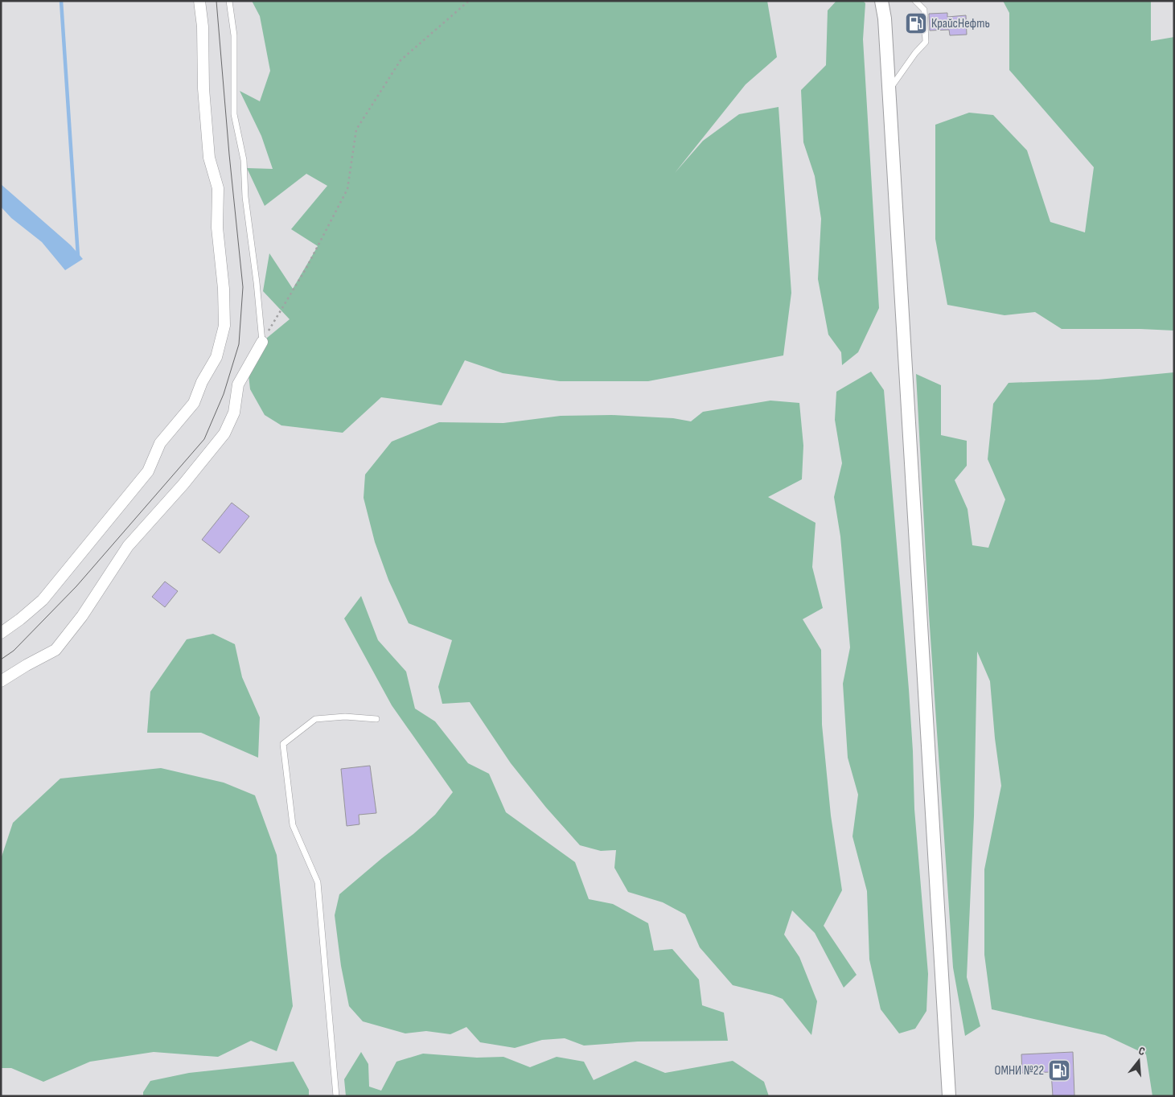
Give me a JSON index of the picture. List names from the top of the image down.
{
  "places": {
    "fuel station": ["КрайсНефть", "ОМНИ №22"]
  },
  "north": "top"
}
